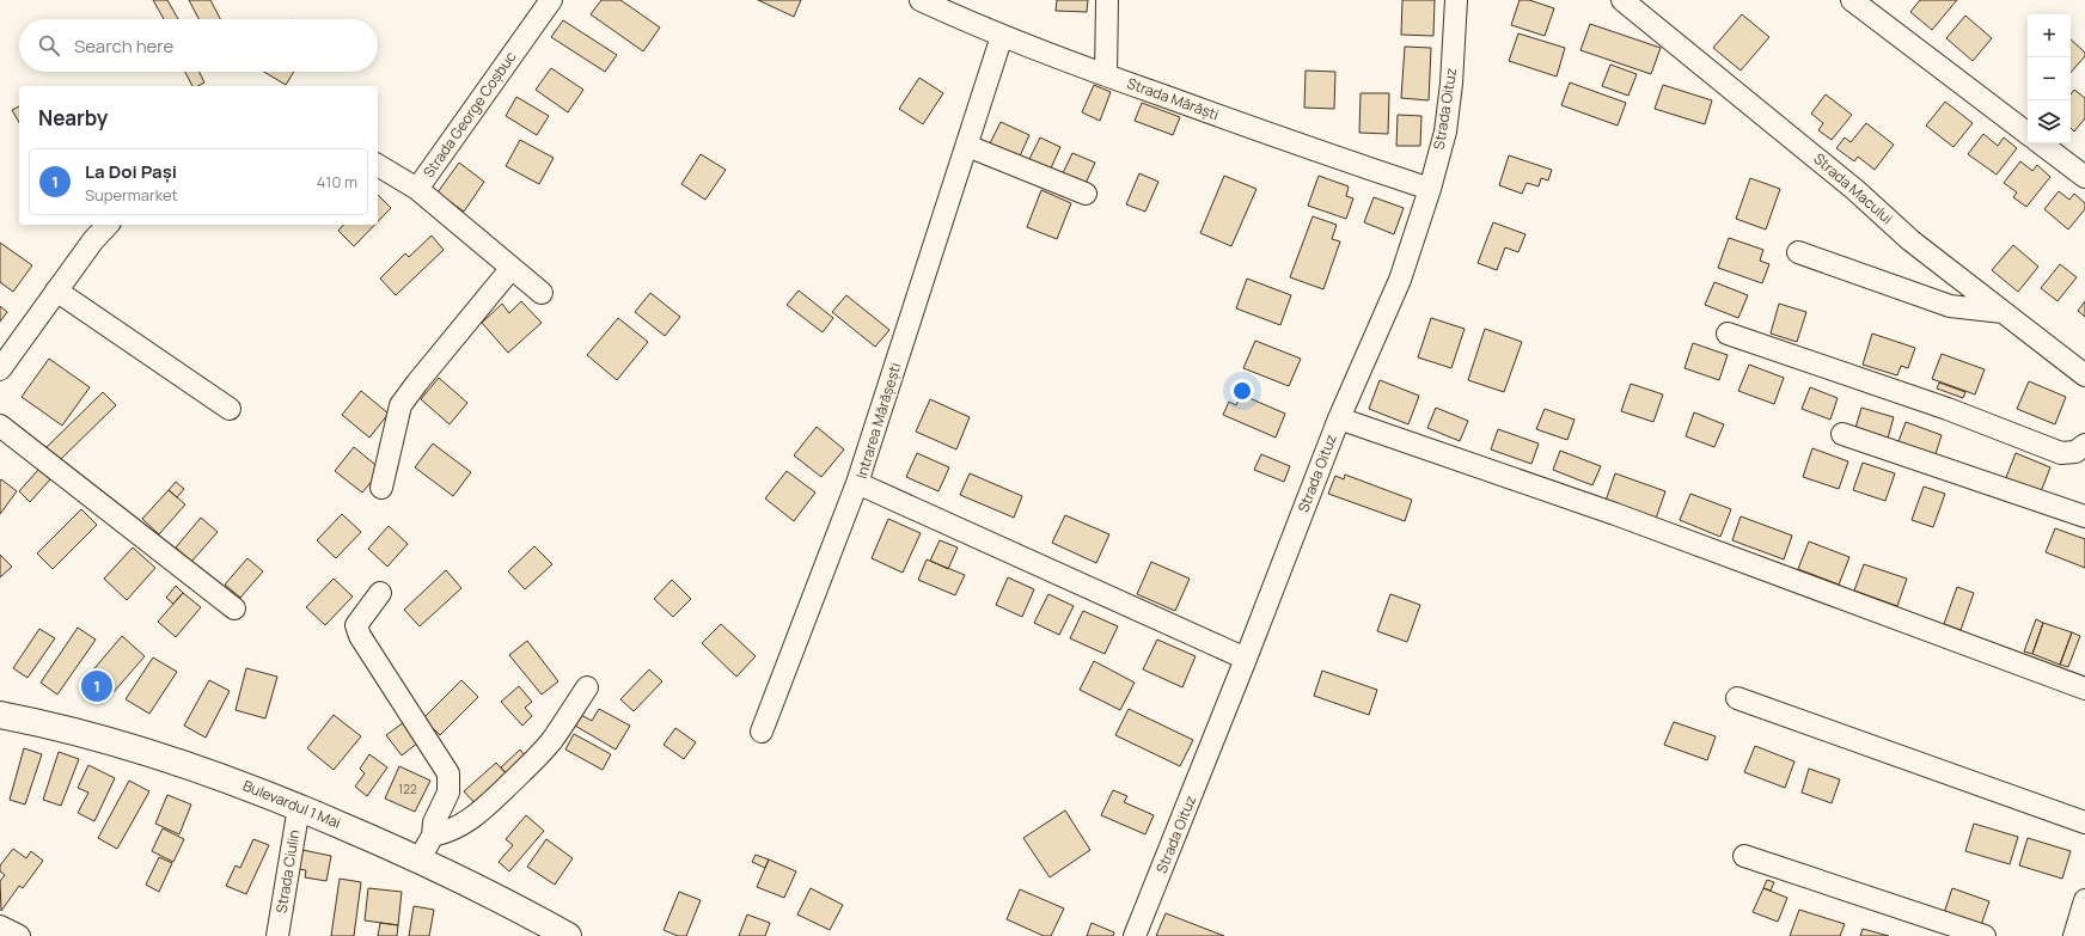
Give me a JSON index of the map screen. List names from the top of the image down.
{
  "streets": {
    "main road": ["Bulevardul 1 Mai"],
    "street": [
      "Strada Mărăști",
      "Strada Oituz",
      "Strada George Coșbuc",
      "Strada Macului",
      "Intrarea Mărășești",
      "Strada Ciulin"
    ]
  },
  "crossings": [
    ["Strada Mărăști", "Strada Oituz"],
    ["Strada Mărăști", "Intrarea Mărășești"],
    ["Strada Oituz", "Intrarea Mărășești"],
    ["Bulevardul 1 Mai", "Strada Ciulin"]
  ],
  "house_numbers": ["122"],
  "page": {
    "map_buttons": ["+", "−"],
    "search": "Search here",
    "heading": "Nearby",
    "list": [
      {
        "mark": "1",
        "name": "La Doi Pași",
        "note": "Supermarket",
        "value": "410 m"
      }
    ],
    "pins": "1"
  }
}
